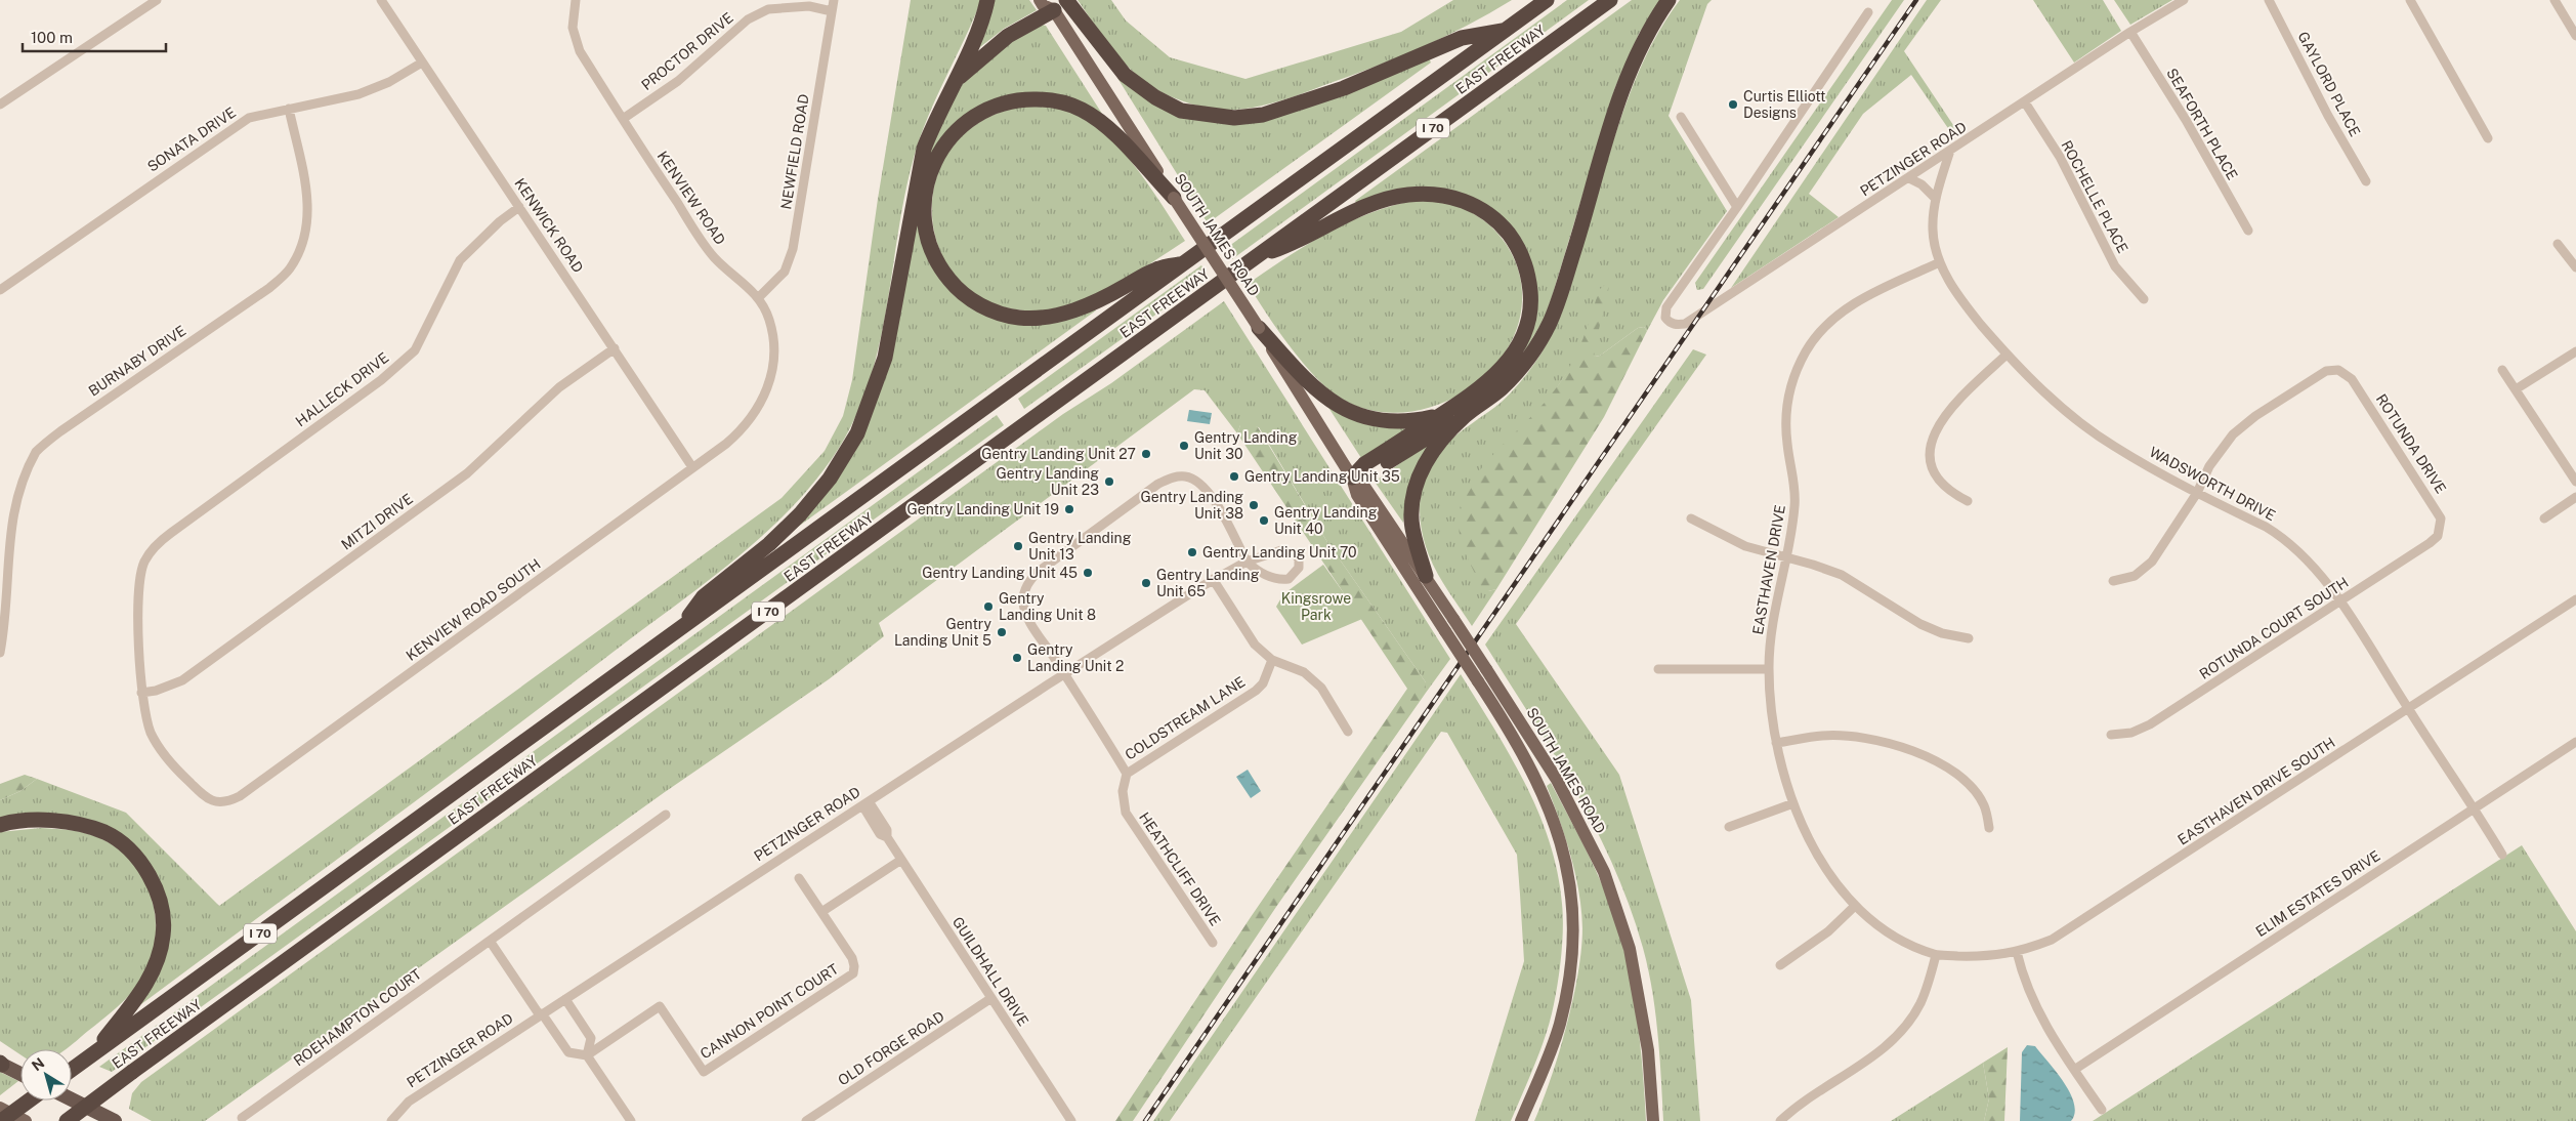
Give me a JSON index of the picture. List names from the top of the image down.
{
  "streets": {
    "highway": ["EAST FREEWAY", "I 70"],
    "main road": ["SOUTH JAMES ROAD"],
    "street": [
      "PROCTOR DRIVE",
      "GAYLORD PLACE",
      "SEAFORTH PLACE",
      "SONATA DRIVE",
      "NEWFIELD ROAD",
      "PETZINGER ROAD",
      "ROCHELLE PLACE",
      "KENVIEW ROAD",
      "KENWICK ROAD",
      "BURNABY DRIVE",
      "HALLECK DRIVE",
      "ROTUNDA DRIVE",
      "WADSWORTH DRIVE",
      "MITZI DRIVE",
      "EASTHAVEN DRIVE",
      "KENVIEW ROAD SOUTH",
      "ROTUNDA COURT SOUTH",
      "COLDSTREAM LANE",
      "EASTHAVEN DRIVE SOUTH",
      "HEATHCLIFF DRIVE",
      "ELIM ESTATES DRIVE",
      "GUILDHALL DRIVE",
      "CANNON POINT COURT",
      "ROEHAMPTON COURT",
      "OLD FORGE ROAD"
    ]
  },
  "crossings": [
    ["PROCTOR DRIVE", "NEWFIELD ROAD"],
    ["PROCTOR DRIVE", "KENVIEW ROAD"],
    ["SEAFORTH PLACE", "PETZINGER ROAD"],
    ["SONATA DRIVE", "KENWICK ROAD"],
    ["SONATA DRIVE", "BURNABY DRIVE"],
    ["NEWFIELD ROAD", "KENVIEW ROAD"],
    ["PETZINGER ROAD", "ROCHELLE PLACE"],
    ["PETZINGER ROAD", "WADSWORTH DRIVE"],
    ["PETZINGER ROAD", "GUILDHALL DRIVE"],
    ["KENVIEW ROAD", "KENVIEW ROAD SOUTH"],
    ["KENWICK ROAD", "HALLECK DRIVE"],
    ["KENWICK ROAD", "MITZI DRIVE"],
    ["KENWICK ROAD", "KENVIEW ROAD SOUTH"],
    ["HALLECK DRIVE", "MITZI DRIVE"],
    ["HALLECK DRIVE", "KENVIEW ROAD SOUTH"],
    ["ROTUNDA DRIVE", "WADSWORTH DRIVE"],
    ["ROTUNDA DRIVE", "ROTUNDA COURT SOUTH"],
    ["WADSWORTH DRIVE", "EASTHAVEN DRIVE"],
    ["WADSWORTH DRIVE", "ROTUNDA COURT SOUTH"],
    ["WADSWORTH DRIVE", "EASTHAVEN DRIVE SOUTH"],
    ["WADSWORTH DRIVE", "ELIM ESTATES DRIVE"],
    ["MITZI DRIVE", "KENVIEW ROAD SOUTH"],
    ["EASTHAVEN DRIVE", "EASTHAVEN DRIVE SOUTH"],
    ["COLDSTREAM LANE", "HEATHCLIFF DRIVE"],
    ["GUILDHALL DRIVE", "OLD FORGE ROAD"]
  ],
  "parks": ["Kingsrowe Park"],
  "places": [
    "Curtis Elliott Designs",
    "Gentry Landing Unit 30",
    "Gentry Landing Unit 27",
    "Gentry Landing Unit 35",
    "Gentry Landing Unit 23",
    "Gentry Landing Unit 38",
    "Gentry Landing Unit 19",
    "Gentry Landing Unit 40",
    "Gentry Landing Unit 13",
    "Gentry Landing Unit 70",
    "Gentry Landing Unit 45",
    "Gentry Landing Unit 65",
    "Gentry Landing Unit 8",
    "Gentry Landing Unit 5",
    "Gentry Landing Unit 2"
  ],
  "scale_bar": "100 m",
  "north": "top left"
}
